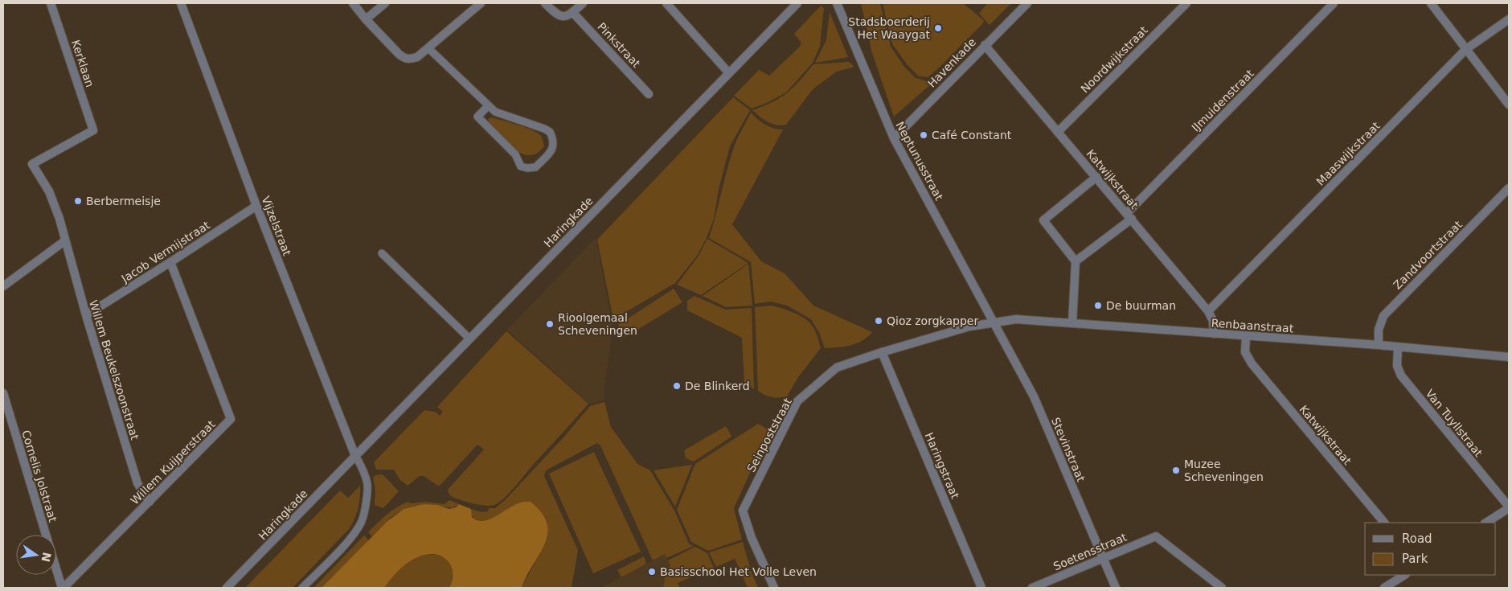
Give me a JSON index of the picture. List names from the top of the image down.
{
  "streets": {
    "street": [
      "Pinkstraat",
      "Noordwijkstraat",
      "Havenkade",
      "Kerklaan",
      "IJmuidenstraat",
      "Maaswijkstraat",
      "Neptunusstraat",
      "Katwijkstraat",
      "Haringkade",
      "Vijzelstraat",
      "Jacob Vermijstraat",
      "Zandvoortstraat",
      "Renbaanstraat",
      "Willem Beukelszoonstraat",
      "Van Tuyllstraat",
      "Seinpoststraat",
      "Stevinstraat",
      "Willem Kuijperstraat",
      "Haringstraat",
      "Cornelis Jolstraat",
      "Soetensstraat"
    ]
  },
  "crossings": [
    ["Noordwijkstraat", "Katwijkstraat"],
    ["Havenkade", "Neptunusstraat"],
    ["Havenkade", "Katwijkstraat"],
    ["Kerklaan", "Willem Beukelszoonstraat"],
    ["IJmuidenstraat", "Katwijkstraat"],
    ["Maaswijkstraat", "Katwijkstraat"],
    ["Neptunusstraat", "Renbaanstraat"],
    ["Neptunusstraat", "Seinpoststraat"],
    ["Neptunusstraat", "Stevinstraat"],
    ["Katwijkstraat", "Renbaanstraat"],
    ["Haringkade", "Vijzelstraat"],
    ["Vijzelstraat", "Jacob Vermijstraat"],
    ["Jacob Vermijstraat", "Willem Beukelszoonstraat"],
    ["Jacob Vermijstraat", "Willem Kuijperstraat"],
    ["Zandvoortstraat", "Renbaanstraat"],
    ["Renbaanstraat", "Van Tuyllstraat"],
    ["Renbaanstraat", "Seinpoststraat"],
    ["Renbaanstraat", "Stevinstraat"],
    ["Willem Beukelszoonstraat", "Willem Kuijperstraat"],
    ["Seinpoststraat", "Stevinstraat"],
    ["Seinpoststraat", "Haringstraat"],
    ["Stevinstraat", "Soetensstraat"],
    ["Willem Kuijperstraat", "Cornelis Jolstraat"]
  ],
  "places": [
    "Stadsboerderij Het Waaygat",
    "Café Constant",
    "Berbermeisje",
    "De buurman",
    "Qioz zorgkapper",
    "Rioolgemaal Scheveningen",
    "De Blinkerd",
    "Muzee Scheveningen",
    "Basisschool Het Volle Leven"
  ],
  "legend": ["Road", "Park"],
  "north": "right"
}
